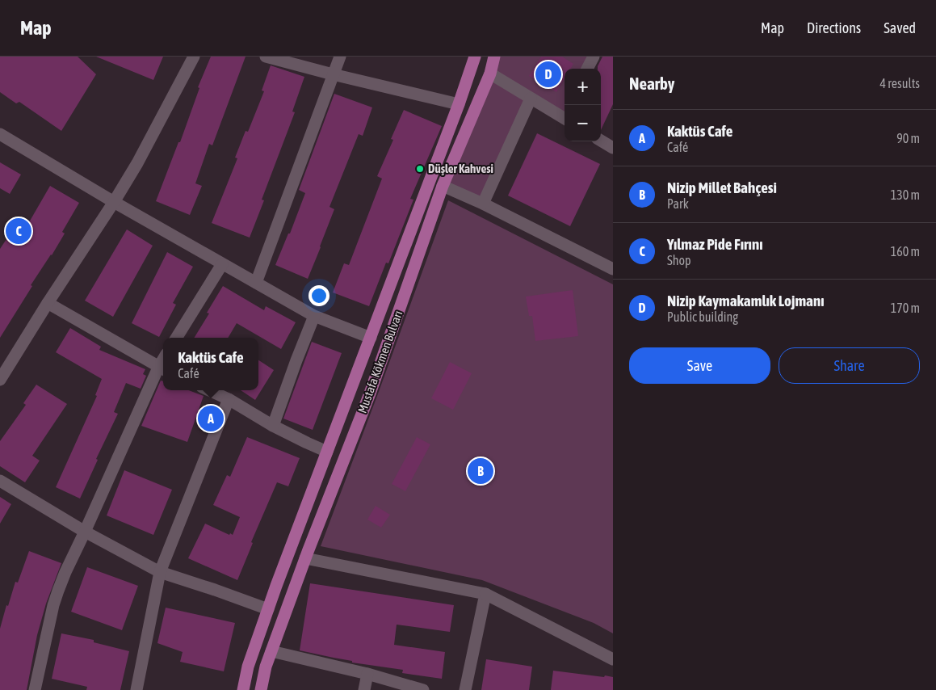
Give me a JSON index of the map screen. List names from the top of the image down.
{
  "streets": {
    "main road": ["Mustafa Kökmen Bulvarı"]
  },
  "places": ["Düşler Kahvesi"],
  "page": {
    "header": "Map",
    "nav": ["Map", "Directions", "Saved"],
    "heading": ["Nearby", "4 results"],
    "pins": [
      "D",
      "C",
      "A",
      "B"
    ],
    "map_buttons": ["+", "−"],
    "list": [
      {
        "mark": "A",
        "name": "Kaktüs Cafe",
        "note": "Café",
        "value": "90 m"
      },
      {
        "mark": "B",
        "name": "Nizip Millet Bahçesi",
        "note": "Park",
        "value": "130 m"
      },
      {
        "mark": "C",
        "name": "Yılmaz Pide Fırını",
        "note": "Shop",
        "value": "160 m"
      },
      {
        "mark": "D",
        "name": "Nizip Kaymakamlık Lojmanı",
        "note": "Public building",
        "value": "170 m"
      }
    ],
    "buttons": ["Save", "Share"],
    "popup": ["Kaktüs Cafe", "Café"]
  }
}
